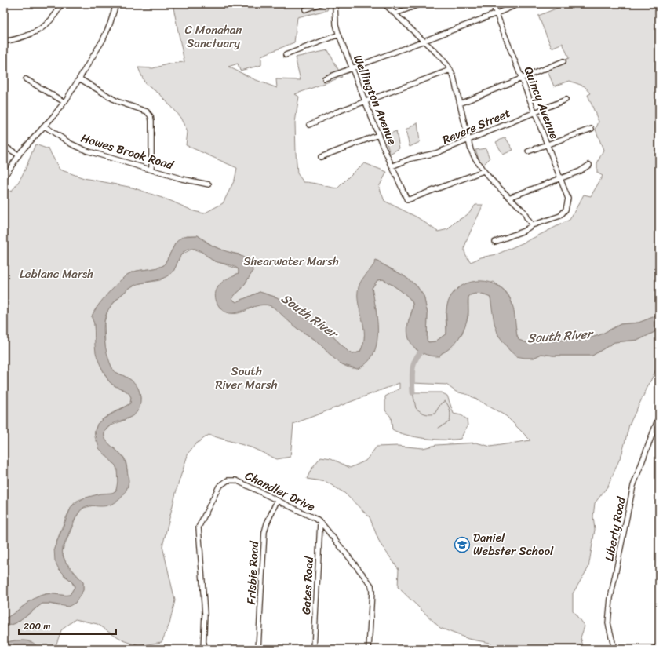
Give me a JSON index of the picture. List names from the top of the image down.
{
  "streets": {
    "street": [
      "Wellington Avenue",
      "Quincy Avenue",
      "Revere Street",
      "Howes Brook Road",
      "Chandler Drive",
      "Liberty Road",
      "Frisbie Road",
      "Gates Road"
    ]
  },
  "crossings": [
    ["Wellington Avenue", "Revere Street"],
    ["Quincy Avenue", "Revere Street"],
    ["Chandler Drive", "Frisbie Road"],
    ["Chandler Drive", "Gates Road"]
  ],
  "water": ["South River"],
  "parks": [
    "C Monahan Sanctuary",
    "Shearwater Marsh",
    "Leblanc Marsh",
    "South River Marsh"
  ],
  "places": {
    "school or university": ["Daniel Webster School"]
  },
  "scale_bar": "200 m"
}
